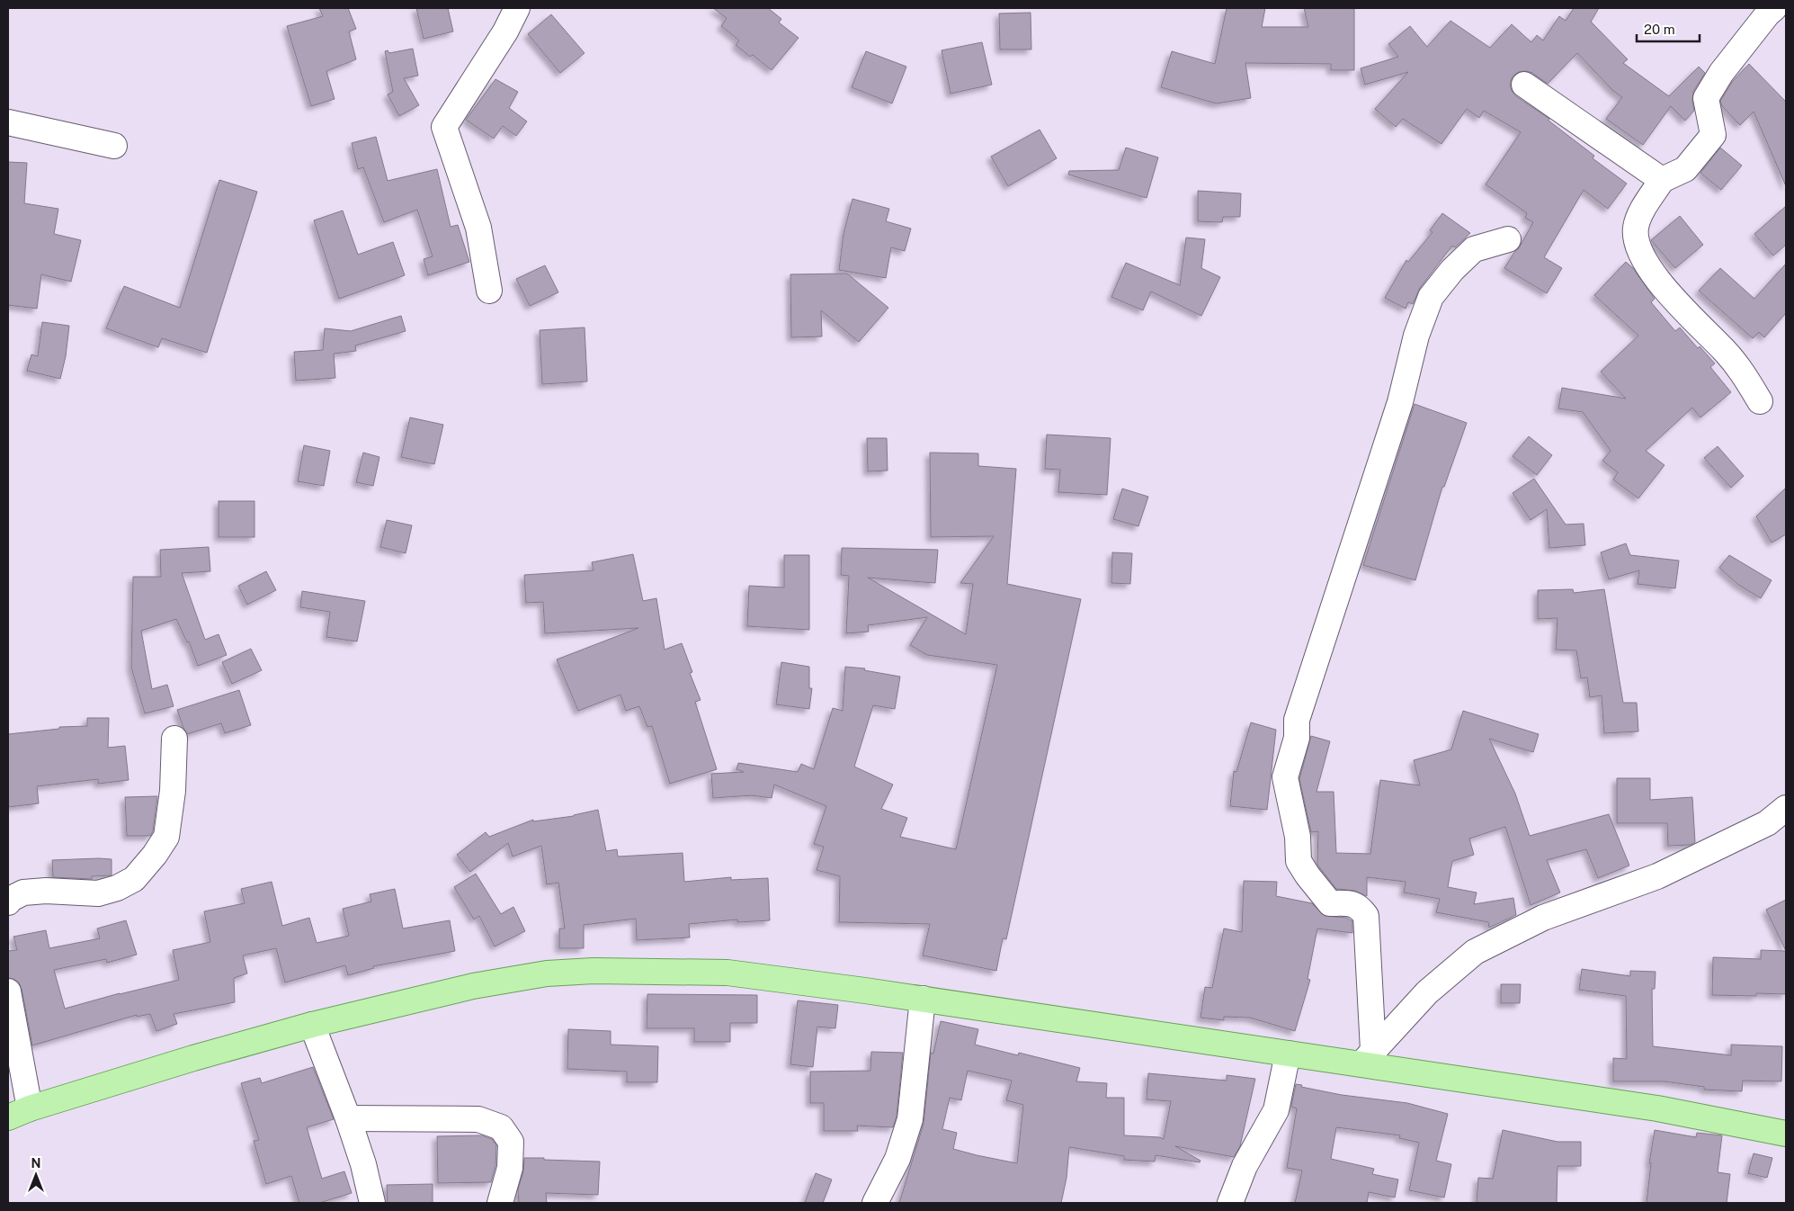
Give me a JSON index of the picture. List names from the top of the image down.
{
  "scale_bar": "20 m",
  "north": "top"
}
